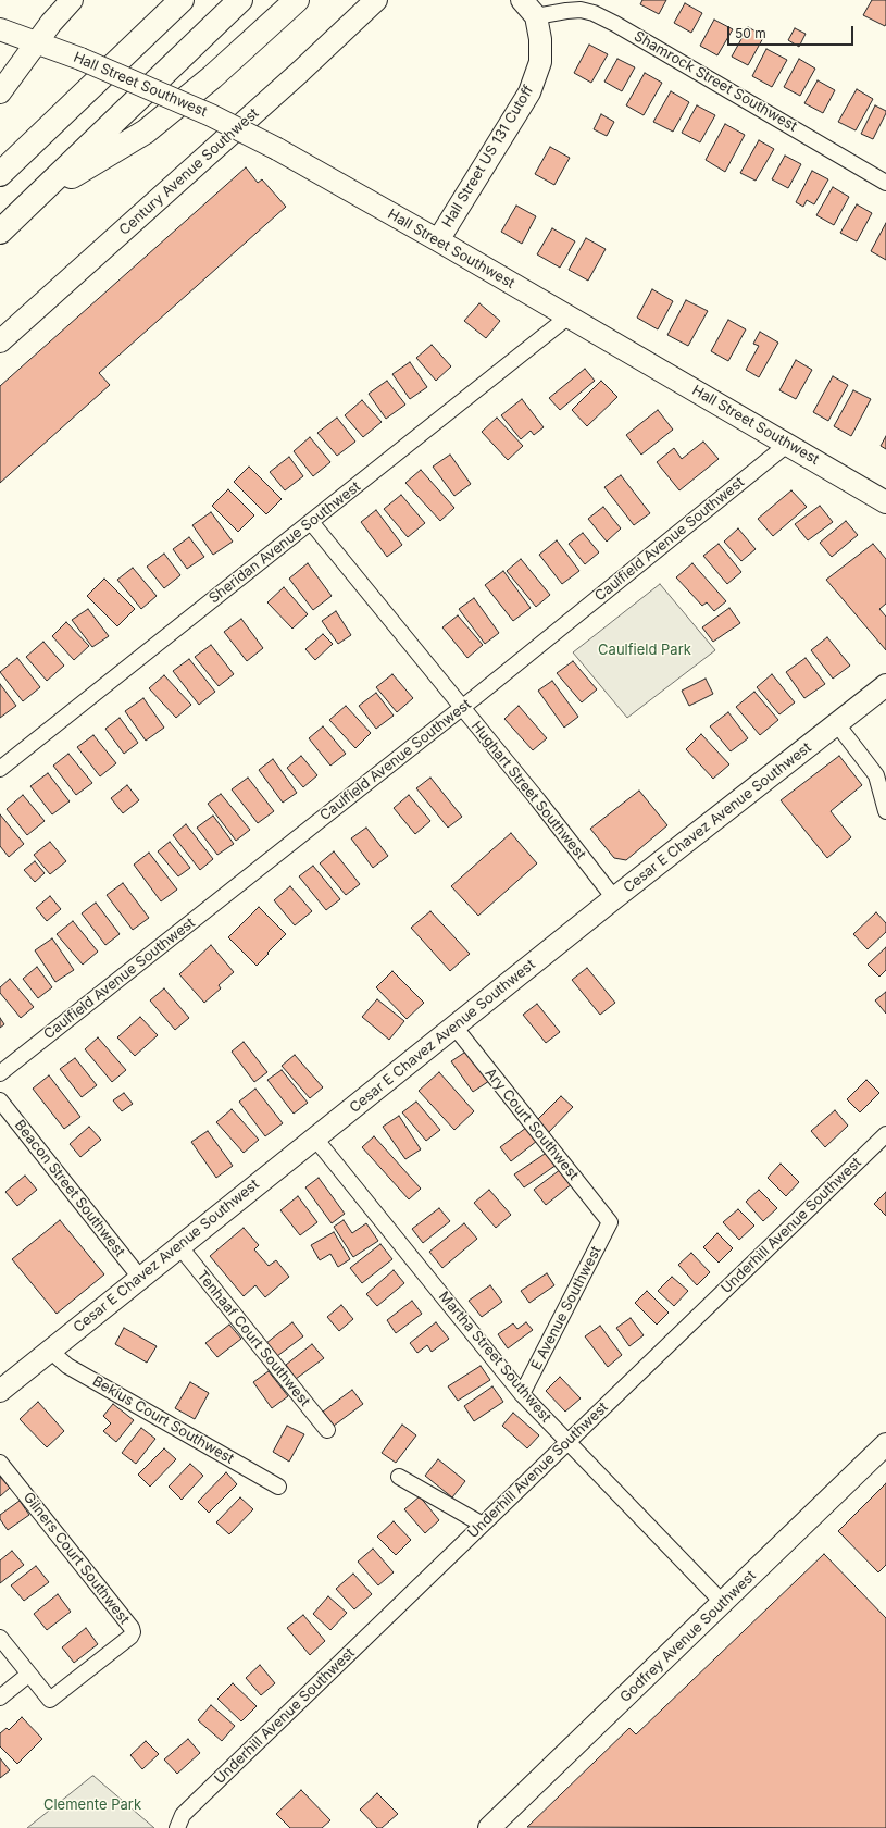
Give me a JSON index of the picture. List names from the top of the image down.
{
  "streets": {
    "main road": [
      "Hall Street Southwest",
      "Hall Street US 131 Cutoff",
      "Century Avenue Southwest",
      "Cesar E Chavez Avenue Southwest",
      "Godfrey Avenue Southwest"
    ],
    "street": [
      "Shamrock Street Southwest",
      "Caulfield Avenue Southwest",
      "Sheridan Avenue Southwest",
      "Hughart Street Southwest",
      "Ary Court Southwest",
      "Beacon Street Southwest",
      "Underhill Avenue Southwest",
      "E Avenue Southwest",
      "Tenhaaf Court Southwest",
      "Martha Street Southwest",
      "Bekius Court Southwest",
      "Gilners Court Southwest"
    ]
  },
  "crossings": [
    ["Shamrock Street Southwest", "Hall Street US 131 Cutoff"],
    ["Hall Street Southwest", "Hall Street US 131 Cutoff"],
    ["Hall Street Southwest", "Caulfield Avenue Southwest"],
    ["Hall Street Southwest", "Sheridan Avenue Southwest"],
    ["Caulfield Avenue Southwest", "Hughart Street Southwest"],
    ["Sheridan Avenue Southwest", "Hughart Street Southwest"],
    ["Hughart Street Southwest", "Cesar E Chavez Avenue Southwest"],
    ["Cesar E Chavez Avenue Southwest", "Ary Court Southwest"],
    ["Cesar E Chavez Avenue Southwest", "Beacon Street Southwest"],
    ["Cesar E Chavez Avenue Southwest", "Tenhaaf Court Southwest"],
    ["Cesar E Chavez Avenue Southwest", "Martha Street Southwest"],
    ["Cesar E Chavez Avenue Southwest", "Bekius Court Southwest"],
    ["Ary Court Southwest", "E Avenue Southwest"],
    ["Underhill Avenue Southwest", "Martha Street Southwest"],
    ["E Avenue Southwest", "Martha Street Southwest"],
    ["Martha Street Southwest", "Godfrey Avenue Southwest"]
  ],
  "parks": ["Caulfield Park", "Clemente Park"],
  "scale_bar": "50 m"
}
